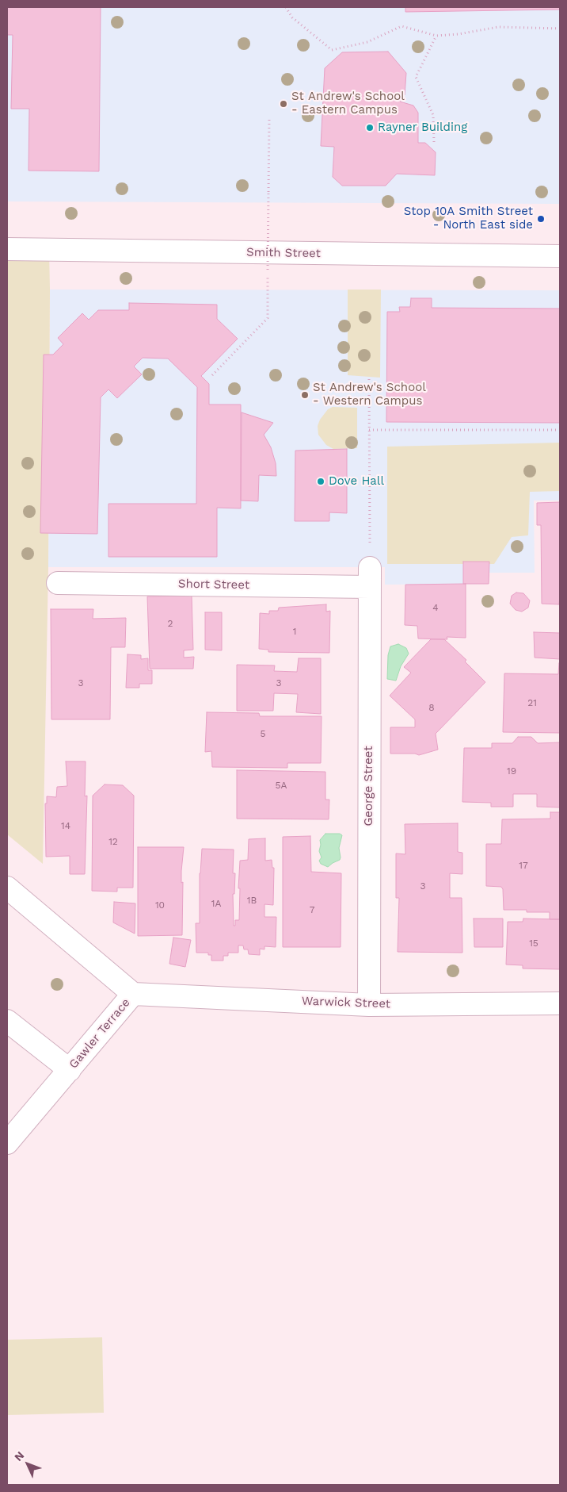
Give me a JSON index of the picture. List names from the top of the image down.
{
  "streets": {
    "street": [
      "Smith Street",
      "Short Street",
      "George Street",
      "Warwick Street",
      "Gawler Terrace"
    ]
  },
  "crossings": [
    ["Short Street", "George Street"],
    ["George Street", "Warwick Street"],
    ["Warwick Street", "Gawler Terrace"]
  ],
  "places": [
    "St Andrew's School - Eastern Campus",
    "Rayner Building",
    "Stop 10A Smith Street - North East side",
    "St Andrew's School - Western Campus",
    "Dove Hall"
  ],
  "house_numbers": [
    "4",
    "2",
    "1",
    "3",
    "3",
    "21",
    "8",
    "5",
    "19",
    "5A",
    "14",
    "12",
    "17",
    "3",
    "1B",
    "1A",
    "10",
    "7",
    "15"
  ],
  "north": "top left"
}
